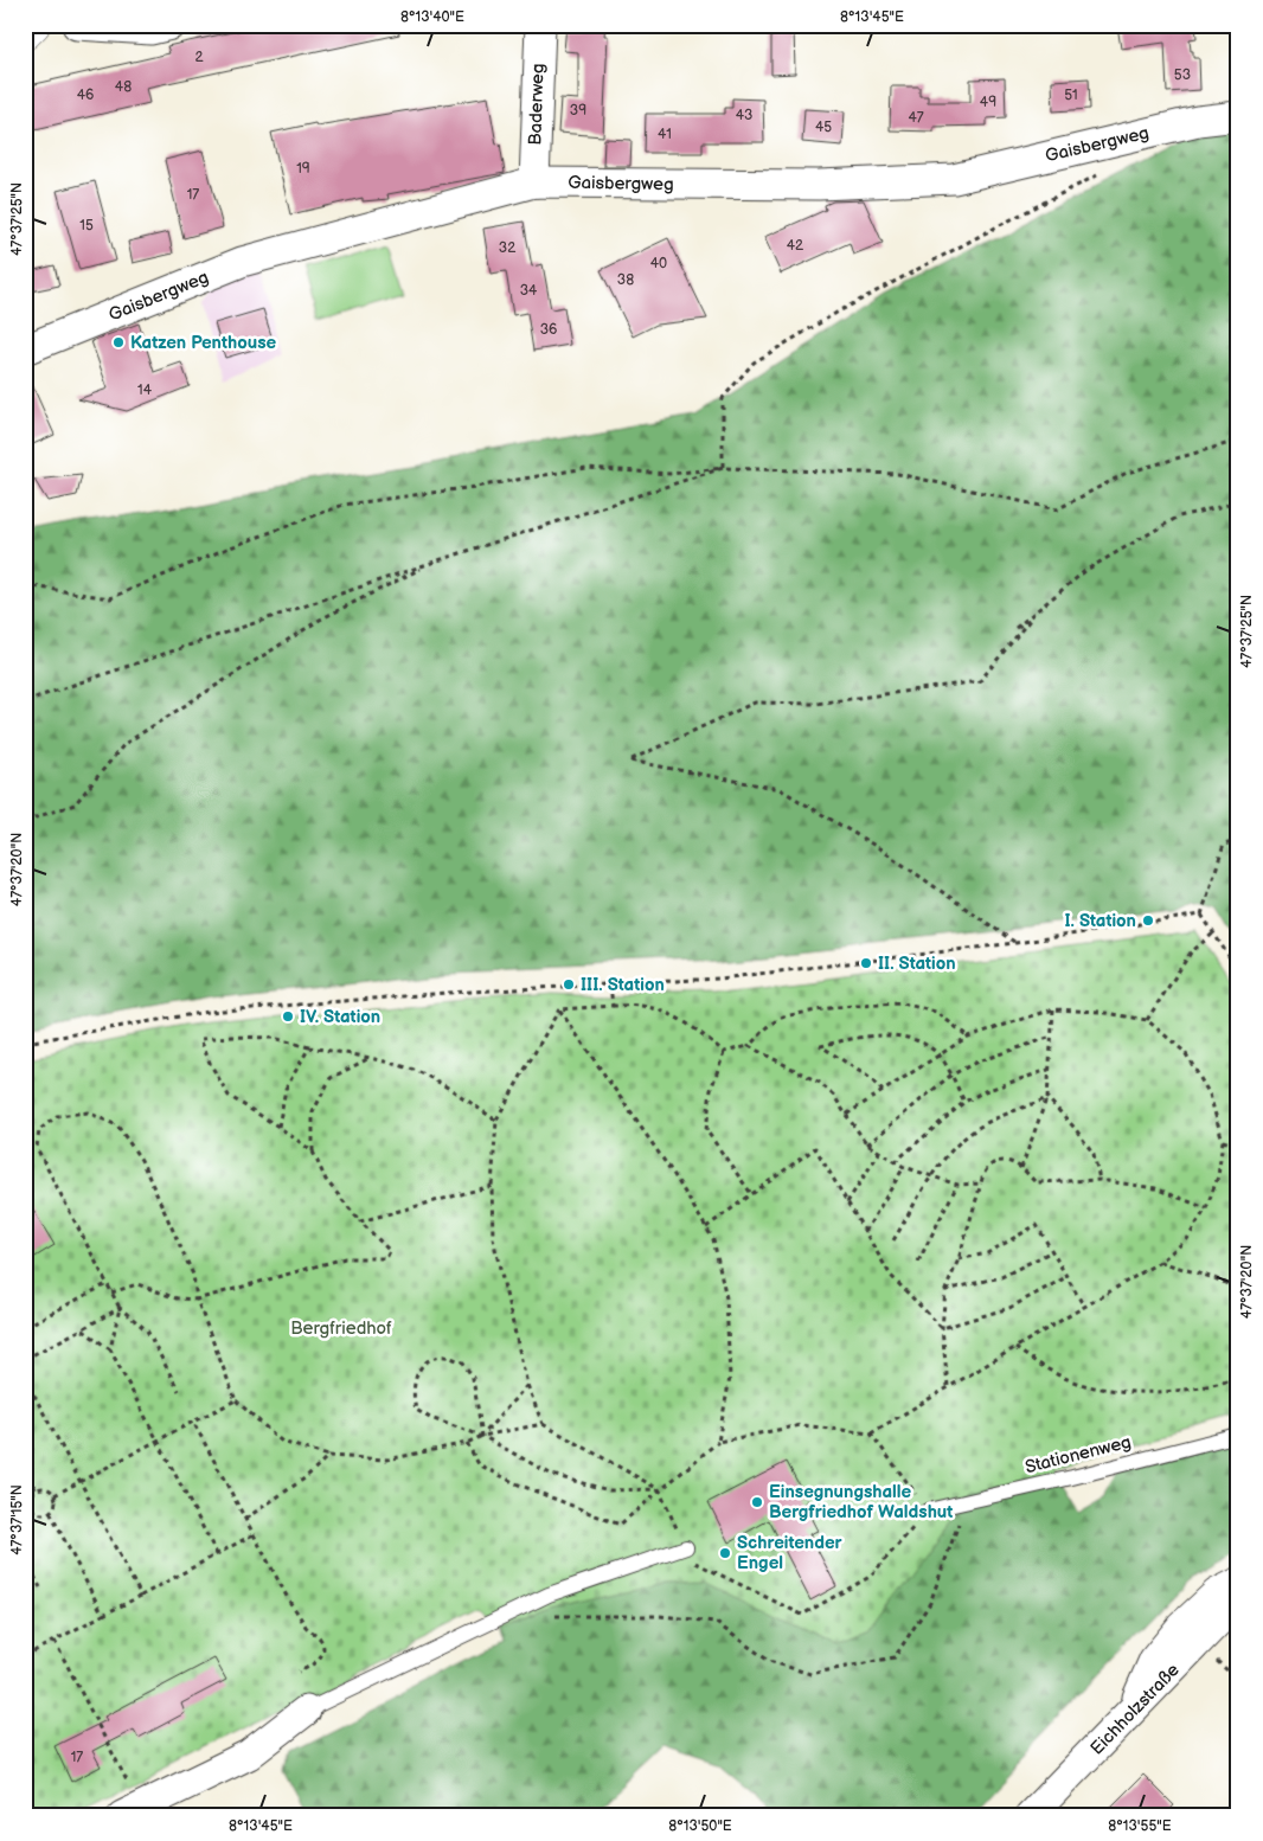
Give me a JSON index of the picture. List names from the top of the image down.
{
  "streets": {
    "street": ["Baderweg", "Gaisbergweg", "Eichholzstraße"],
    "lane": ["Stationenweg"]
  },
  "crossings": [
    ["Baderweg", "Gaisbergweg"]
  ],
  "parks": ["Bergfriedhof"],
  "places": [
    "Katzen Penthouse",
    "I. Station",
    "II. Station",
    "III. Station",
    "IV. Station",
    "Einsegnungshalle Bergfriedhof Waldshut",
    "Schreitender Engel"
  ],
  "house_numbers": [
    "2",
    "53",
    "48",
    "46",
    "51",
    "49",
    "39",
    "43",
    "47",
    "45",
    "41",
    "19",
    "17",
    "15",
    "42",
    "32",
    "40",
    "38",
    "34",
    "36",
    "14",
    "17"
  ],
  "coordinates": [
    "8°13'40\"E",
    "8°13'45\"E",
    "47°37'25\"N",
    "47°37'20\"N",
    "47°37'15\"N",
    "8°13'50\"E",
    "8°13'55\"E"
  ]
}
